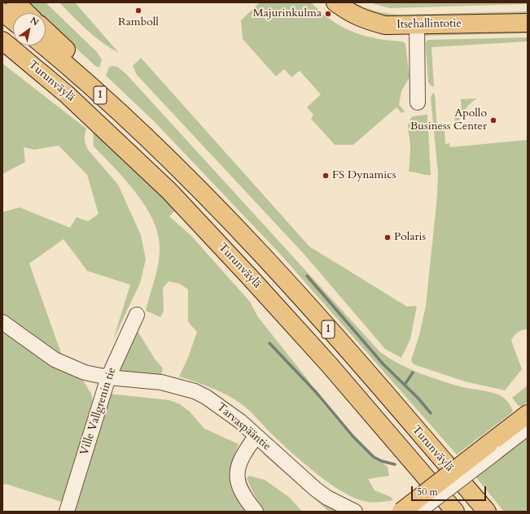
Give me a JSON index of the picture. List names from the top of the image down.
{
  "streets": {
    "main road": ["Itsehallintotie", "Turunväylä", "1"],
    "street": ["Ville Vallgrenin tie", "Tarvaspääntie"]
  },
  "crossings": [
    ["Ville Vallgrenin tie", "Tarvaspääntie"]
  ],
  "places": [
    "Ramboll",
    "Majurinkulma",
    "Apollo Business Center",
    "FS Dynamics",
    "Polaris"
  ],
  "scale_bar": "50 m",
  "north": "top right"
}
